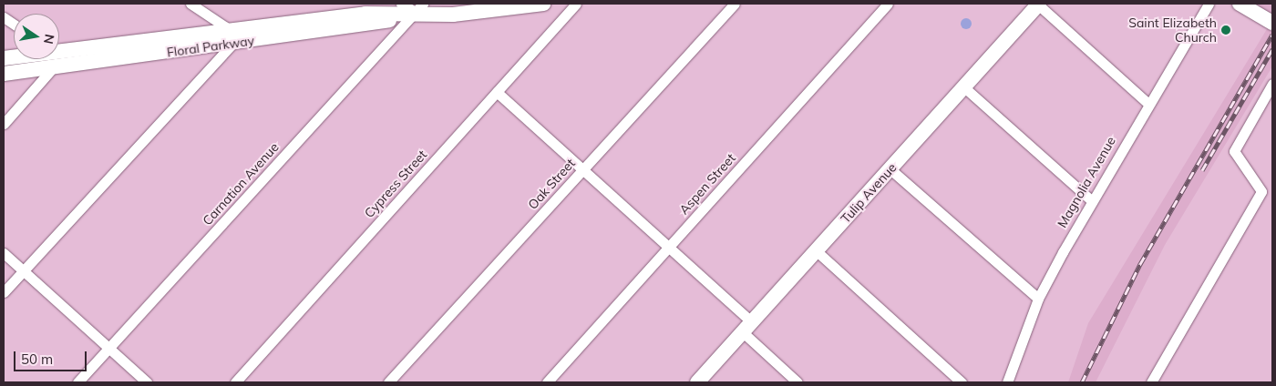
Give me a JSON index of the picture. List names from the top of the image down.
{
  "streets": {
    "street": [
      "Floral Parkway",
      "Magnolia Avenue",
      "Carnation Avenue",
      "Cypress Street",
      "Oak Street",
      "Aspen Street",
      "Tulip Avenue"
    ]
  },
  "crossings": [
    ["Floral Parkway", "Carnation Avenue"]
  ],
  "places": ["Saint Elizabeth Church"],
  "scale_bar": "50 m",
  "north": "right"
}
